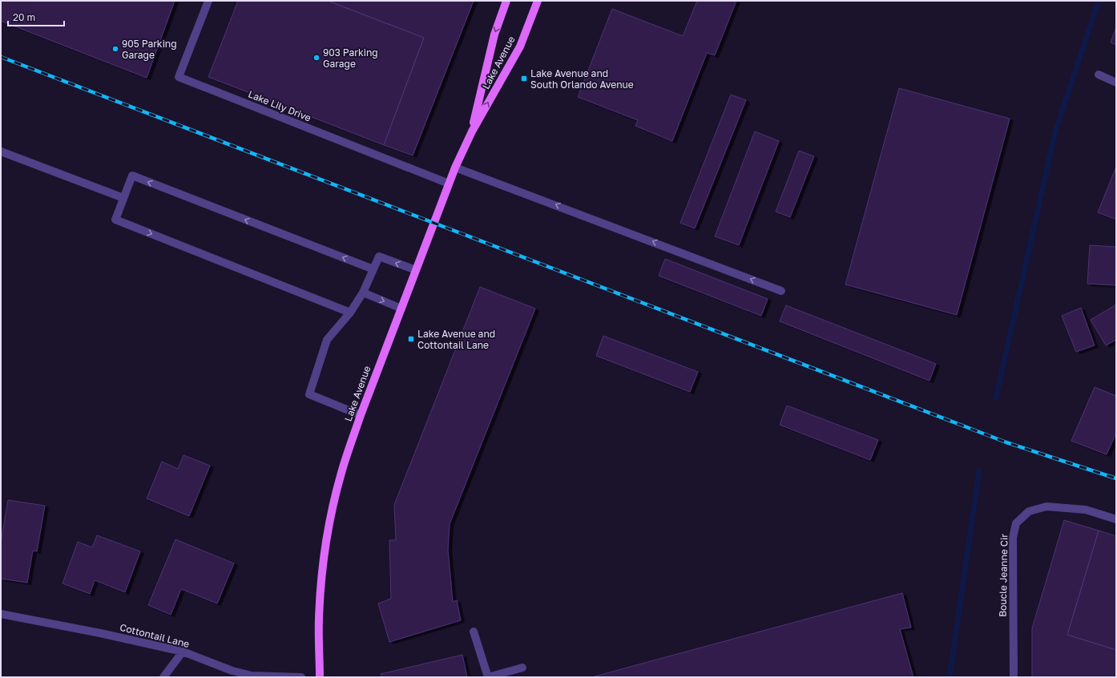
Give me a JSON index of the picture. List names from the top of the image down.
{
  "streets": {
    "main road": ["Lake Avenue"],
    "street": ["Lake Lily Drive", "Boucle Jeanne Cir", "Cottontail Lane"]
  },
  "crossings": [
    ["Lake Avenue", "Lake Lily Drive"]
  ],
  "places": {
    "other": ["905 Parking Garage", "903 Parking Garage"],
    "transit": ["Lake Avenue and South Orlando Avenue", "Lake Avenue and Cottontail Lane"]
  },
  "scale_bar": "20 m"
}
